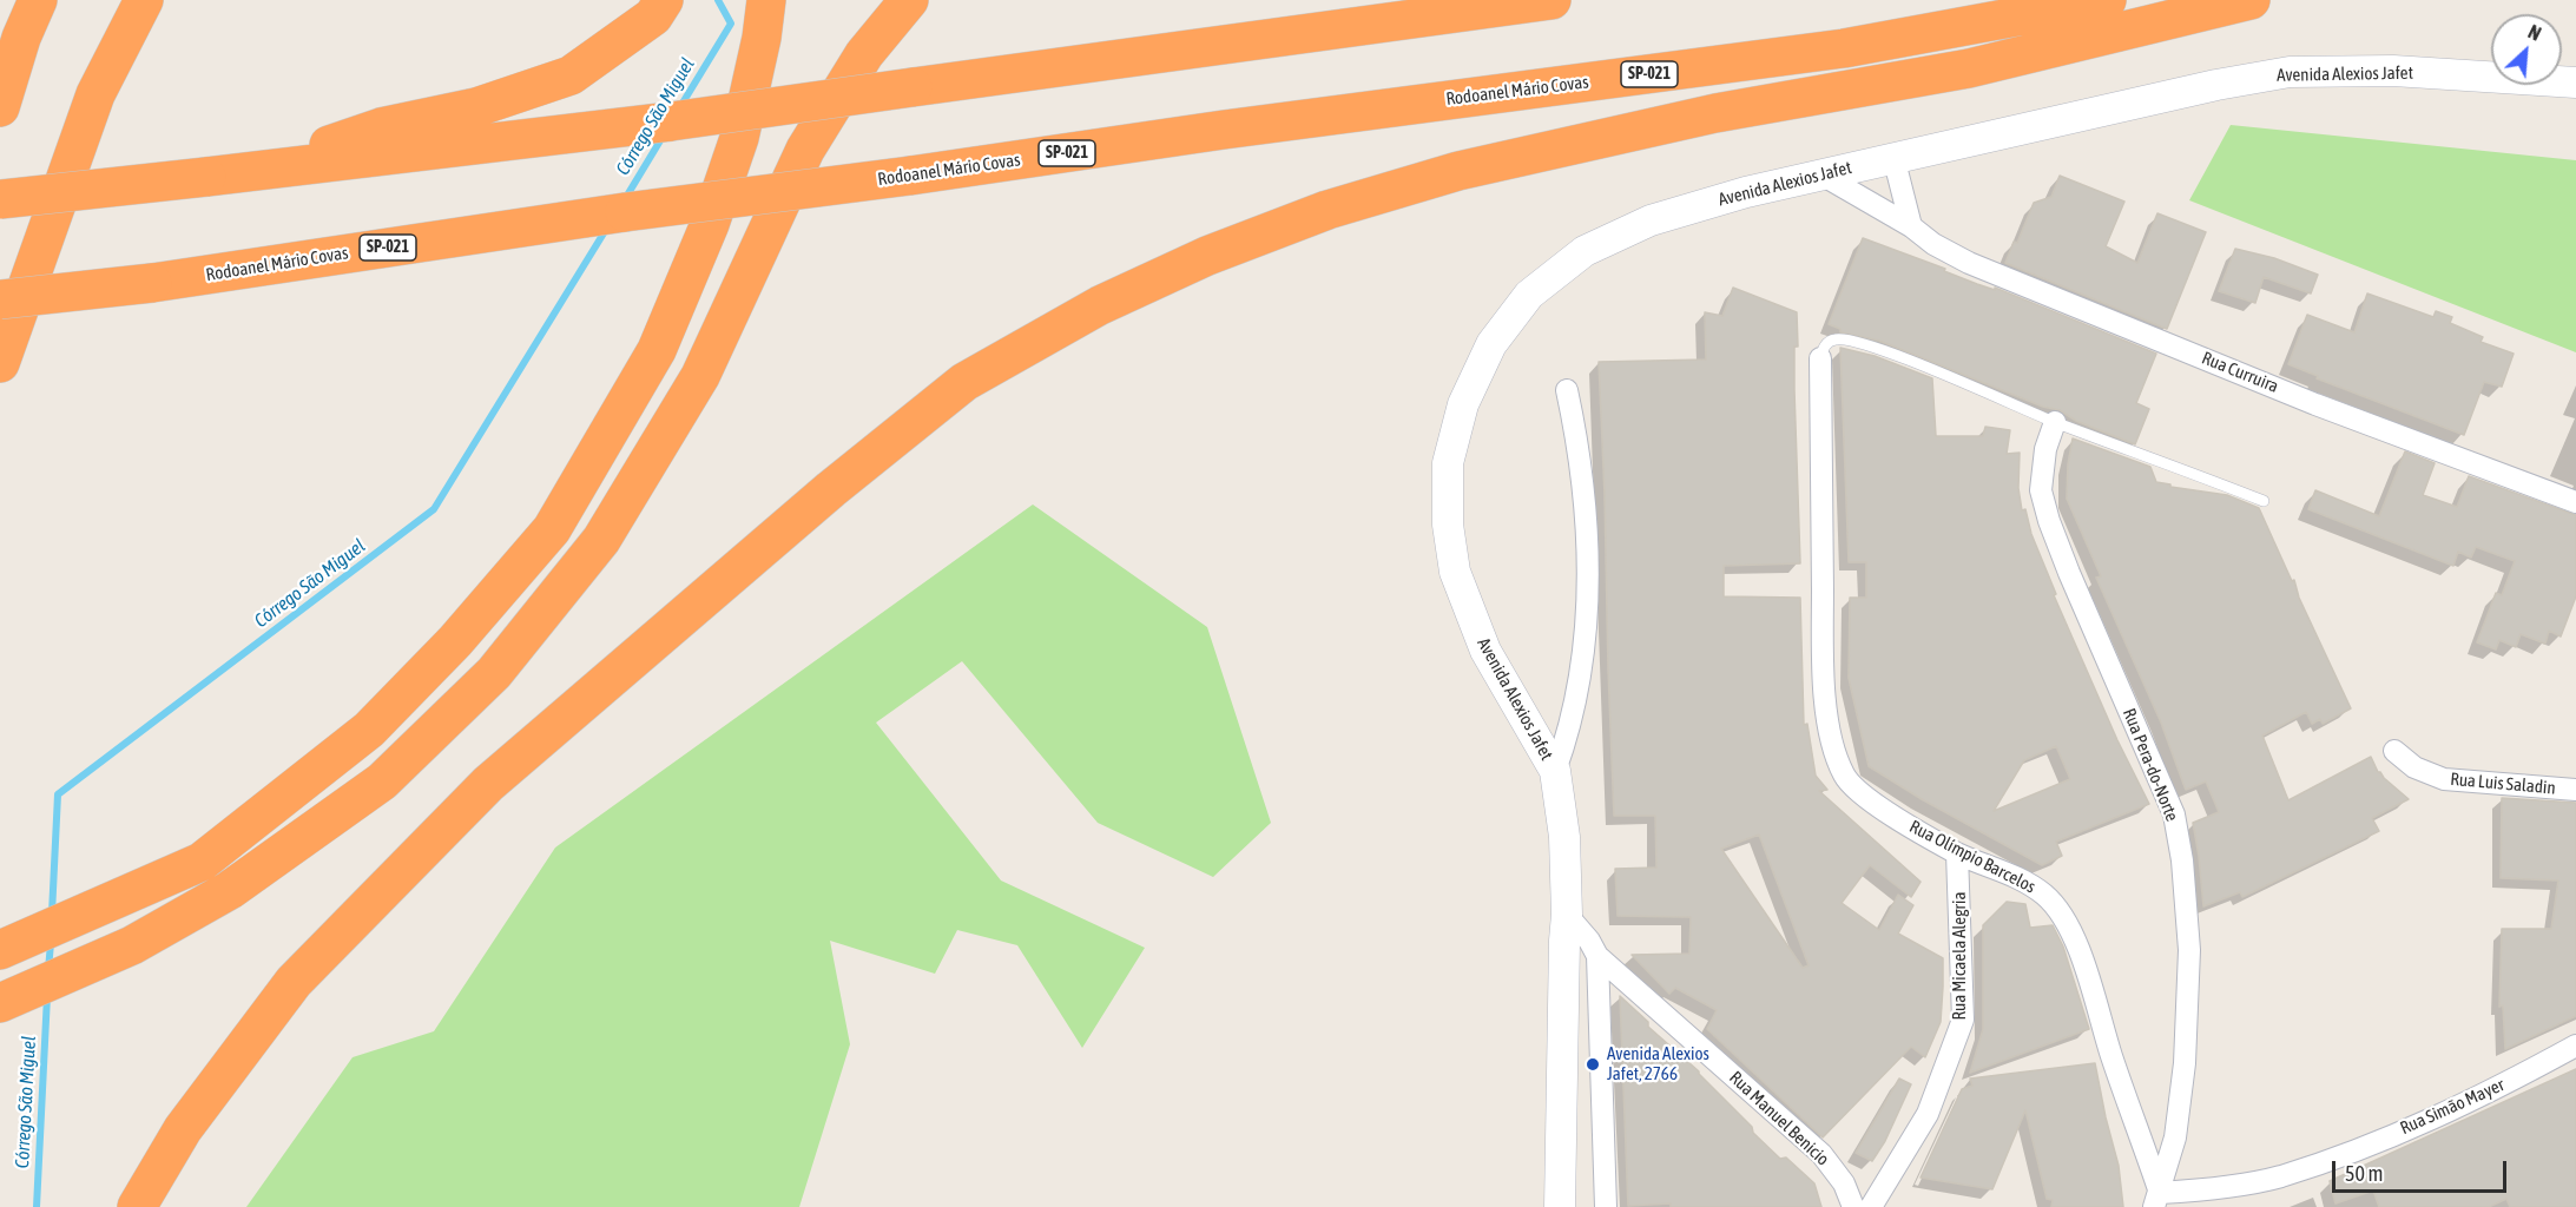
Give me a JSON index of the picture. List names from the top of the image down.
{
  "streets": {
    "highway": ["SP-021", "Rodoanel Mário Covas"],
    "main road": ["Avenida Alexios Jafet"],
    "street": [
      "Rua Curruira",
      "Rua Pera-do-Norte",
      "Rua Luis Saladin",
      "Rua Olímpio Barcelos",
      "Rua Micaela Alegria",
      "Rua Simão Mayer",
      "Rua Manuel Benicio"
    ]
  },
  "crossings": [
    ["Avenida Alexios Jafet", "Rua Curruira"],
    ["Rua Pera-do-Norte", "Rua Olímpio Barcelos"],
    ["Rua Pera-do-Norte", "Rua Simão Mayer"],
    ["Rua Olímpio Barcelos", "Rua Micaela Alegria"],
    ["Rua Olímpio Barcelos", "Rua Simão Mayer"]
  ],
  "water": ["Córrego São Miguel"],
  "places": ["Avenida Alexios Jafet, 2766"],
  "scale_bar": "50 m",
  "north": "top right"
}
